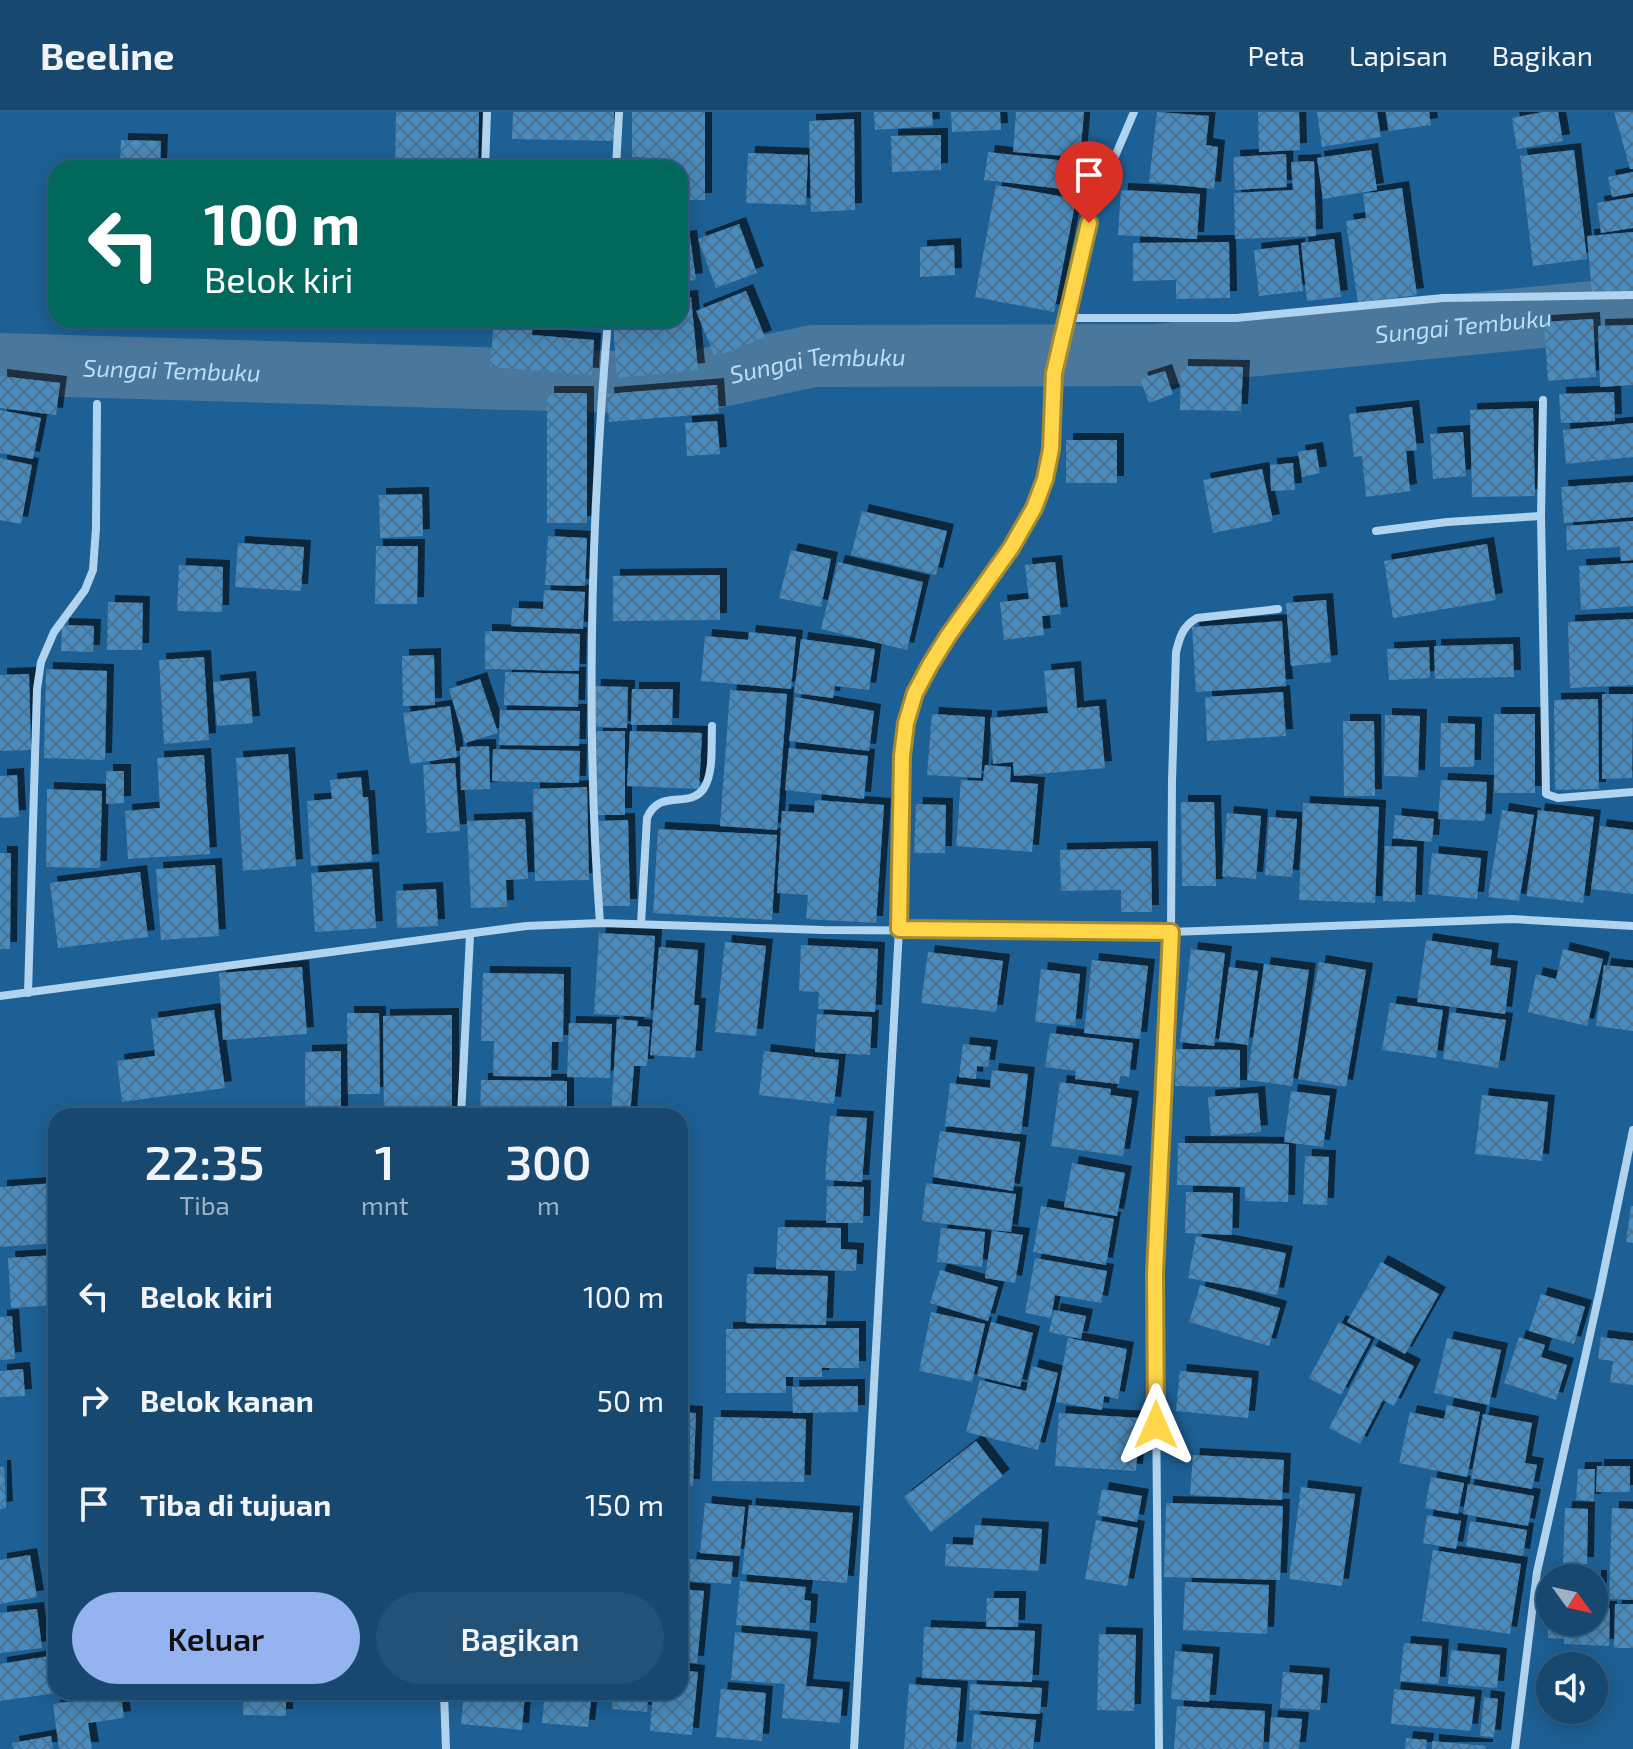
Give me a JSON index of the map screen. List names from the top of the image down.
{
  "water": ["Sungai Tembuku"],
  "north": "bottom right",
  "page": {
    "header": "Beeline",
    "nav": ["Peta", "Lapisan", "Bagikan"],
    "turn": ["100 m", "Belok kiri"],
    "eta": [
      "22:35",
      "Tiba",
      "1",
      "mnt",
      "300",
      "m"
    ],
    "list": [
      {
        "name": "Belok kiri",
        "value": "100 m"
      },
      {
        "name": "Belok kanan",
        "value": "50 m"
      },
      {
        "name": "Tiba di tujuan",
        "value": "150 m"
      }
    ],
    "buttons": ["Keluar", "Bagikan"]
  }
}
